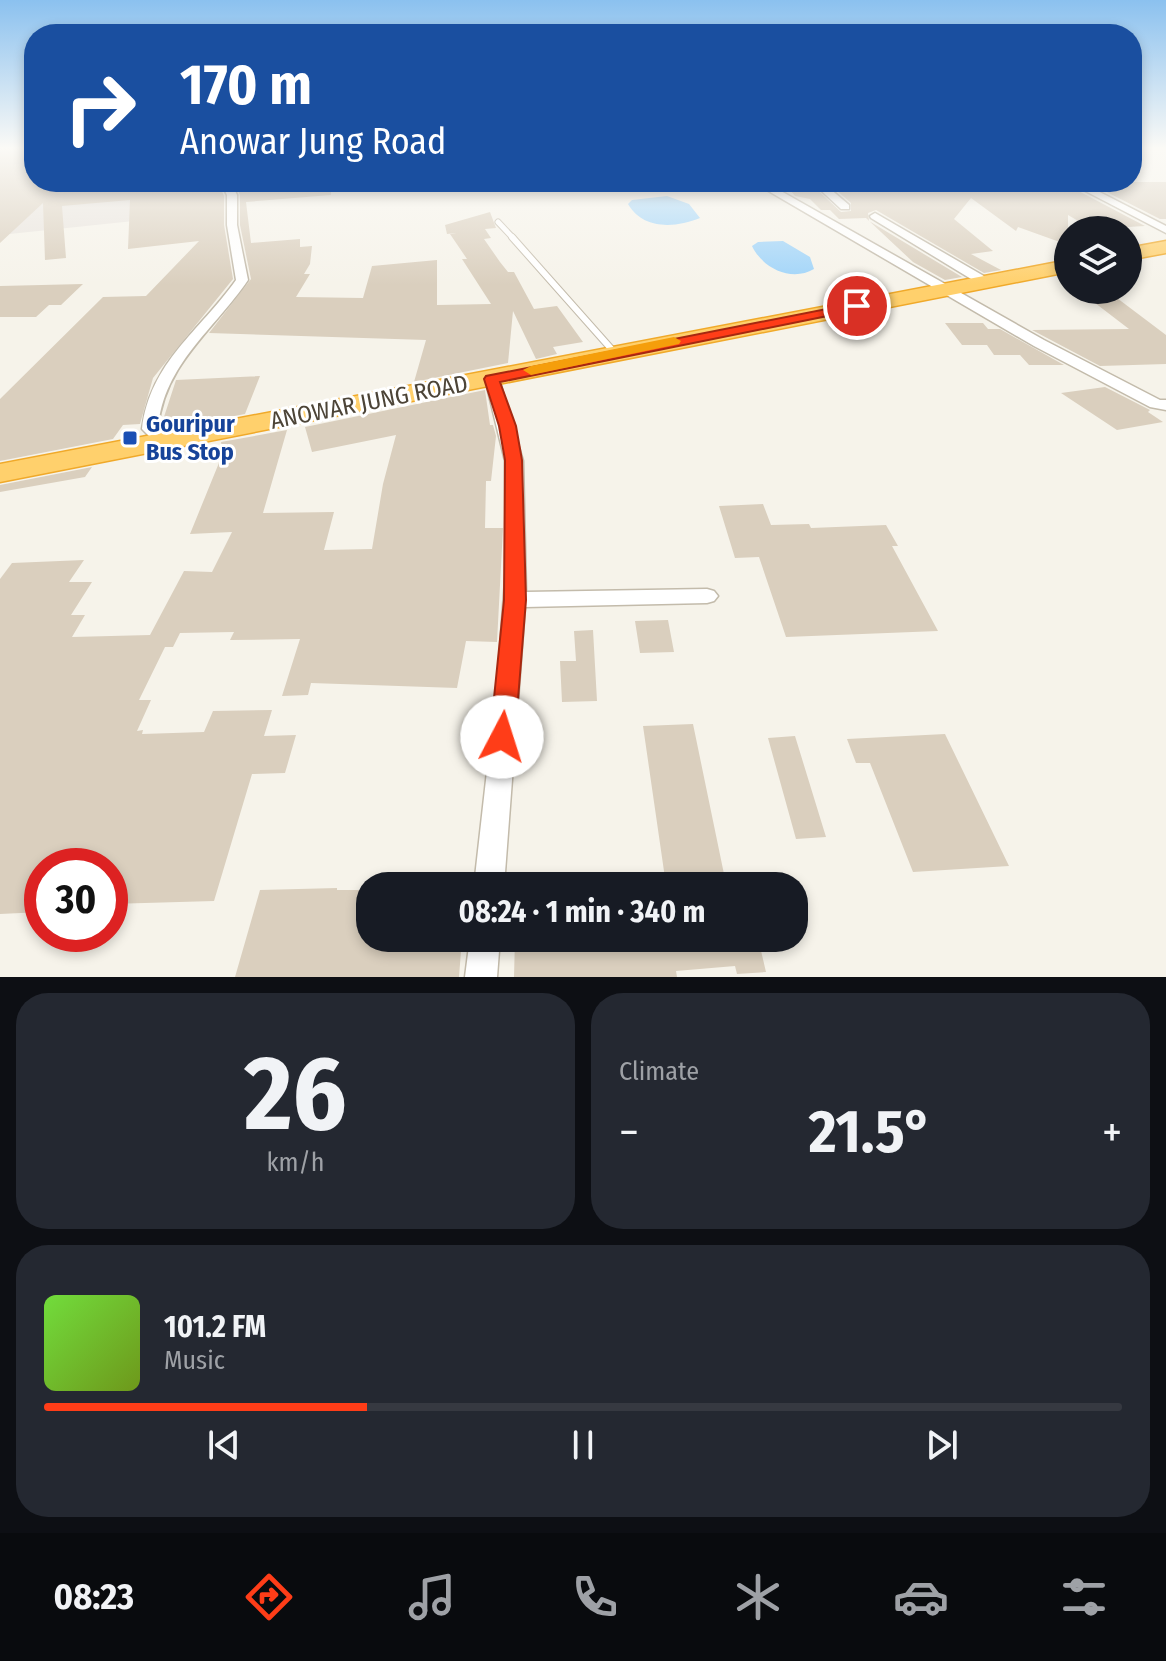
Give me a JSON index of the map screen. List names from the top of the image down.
{
  "streets": {
    "highway": ["ANOWAR JUNG ROAD"]
  },
  "places": {
    "transit": ["Gouripur Bus Stop"]
  },
  "page": {
    "turn": ["170 m", "Anowar Jung Road"],
    "limit": "30",
    "trip": "08:24 · 1 min · 340 m",
    "tile": [
      ["26", "km/h"],
      "Climate"
    ],
    "heat": ["−", "21.5°", "+"],
    "song": ["101.2 FM", "Music"],
    "tabs": "08:23"
  }
}
